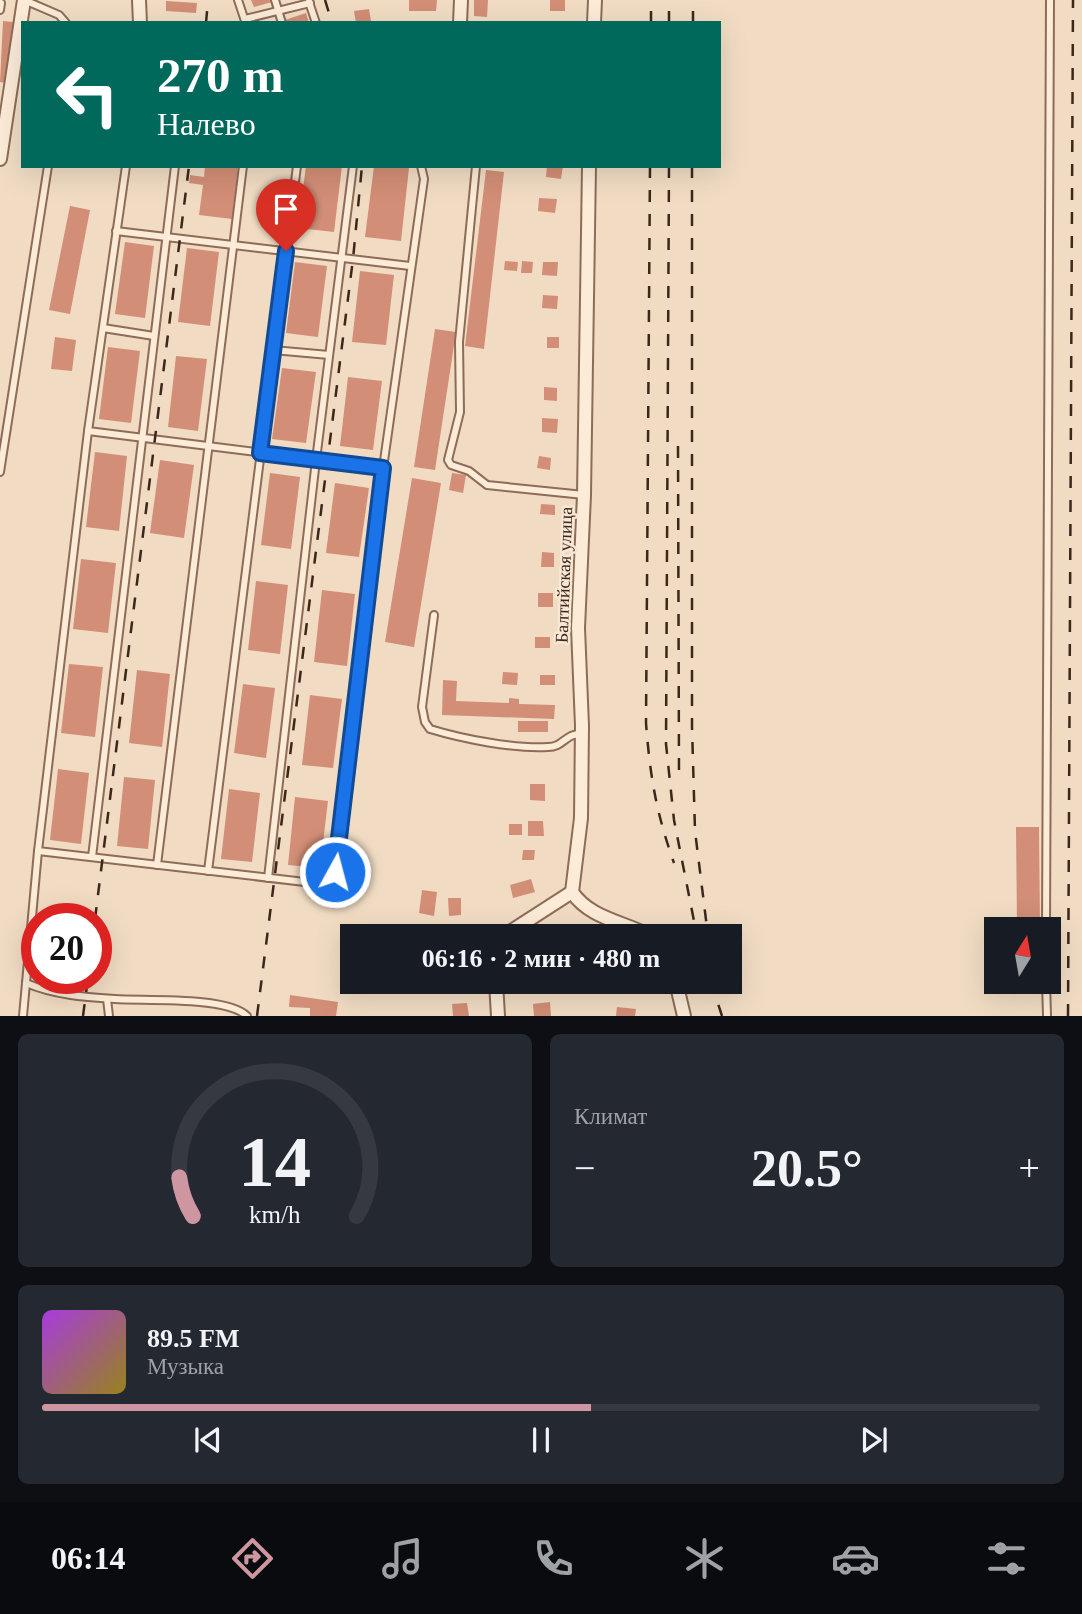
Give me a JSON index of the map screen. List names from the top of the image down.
{
  "streets": {
    "street": ["Балтийская улица"]
  },
  "north": "top",
  "page": {
    "turn": ["270 m", "Налево"],
    "limit": "20",
    "trip": "06:16 · 2 мин · 480 m",
    "tile": "Климат",
    "heat": ["−", "20.5°", "+"],
    "song": ["89.5 FM", "Музыка"],
    "tabs": "06:14",
    "gauge": ["14", "km/h"]
  }
}
